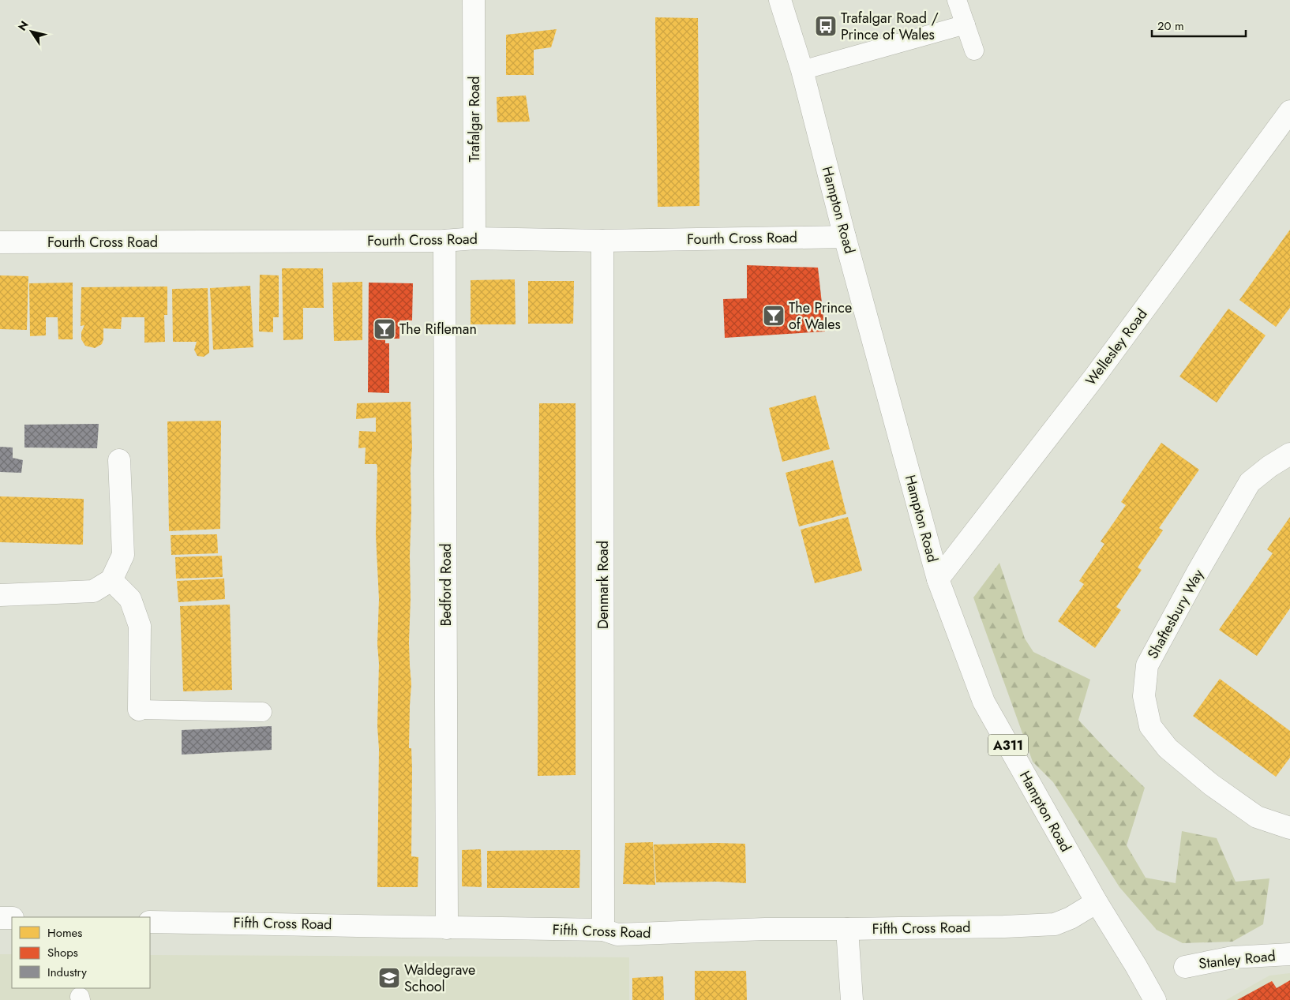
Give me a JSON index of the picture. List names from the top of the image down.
{
  "streets": {
    "street": [
      "Trafalgar Road",
      "Hampton Road",
      "Fourth Cross Road",
      "Wellesley Road",
      "Bedford Road",
      "Denmark Road",
      "Shaftesbury Way",
      "A311",
      "Fifth Cross Road",
      "Stanley Road"
    ]
  },
  "crossings": [
    ["Trafalgar Road", "Fourth Cross Road"],
    ["Hampton Road", "Fourth Cross Road"],
    ["Hampton Road", "Wellesley Road"],
    ["Hampton Road", "Fifth Cross Road"],
    ["Fourth Cross Road", "Bedford Road"],
    ["Fourth Cross Road", "Denmark Road"],
    ["Bedford Road", "Fifth Cross Road"],
    ["Denmark Road", "Fifth Cross Road"]
  ],
  "places": {
    "bus stop": ["Trafalgar Road / Prince of Wales"],
    "bar": ["The Prince of Wales", "The Rifleman"],
    "school or university": ["Waldegrave School"]
  },
  "legend": ["Homes", "Shops", "Industry"],
  "scale_bar": "20 m",
  "north": "top left"
}
